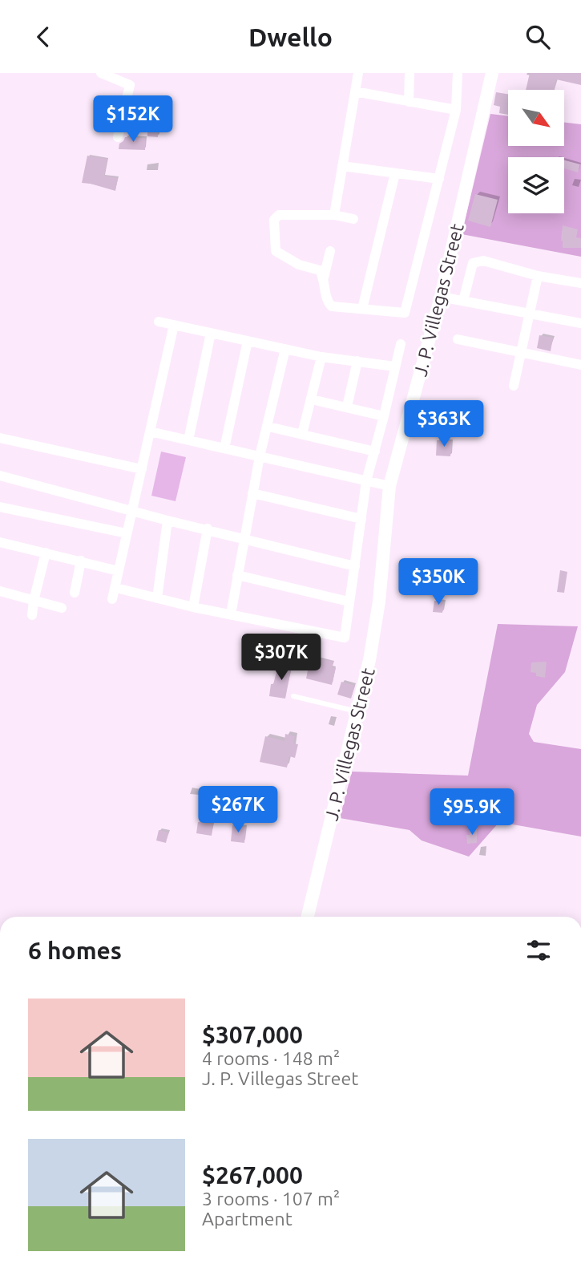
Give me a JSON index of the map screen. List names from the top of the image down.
{
  "streets": {
    "street": ["J. P. Villegas Street"]
  },
  "north": "bottom right",
  "page": {
    "header": "Dwello",
    "price": [
      "$152K",
      "$363K",
      "$350K",
      "$307K",
      "$267K",
      "$95.9K"
    ],
    "heading": "6 homes",
    "list": [
      {
        "name": "$307,000",
        "note": "4 rooms · 148 m² · J. P. Villegas Street"
      },
      {
        "name": "$267,000",
        "note": "3 rooms · 107 m² · Apartment"
      }
    ]
  }
}
